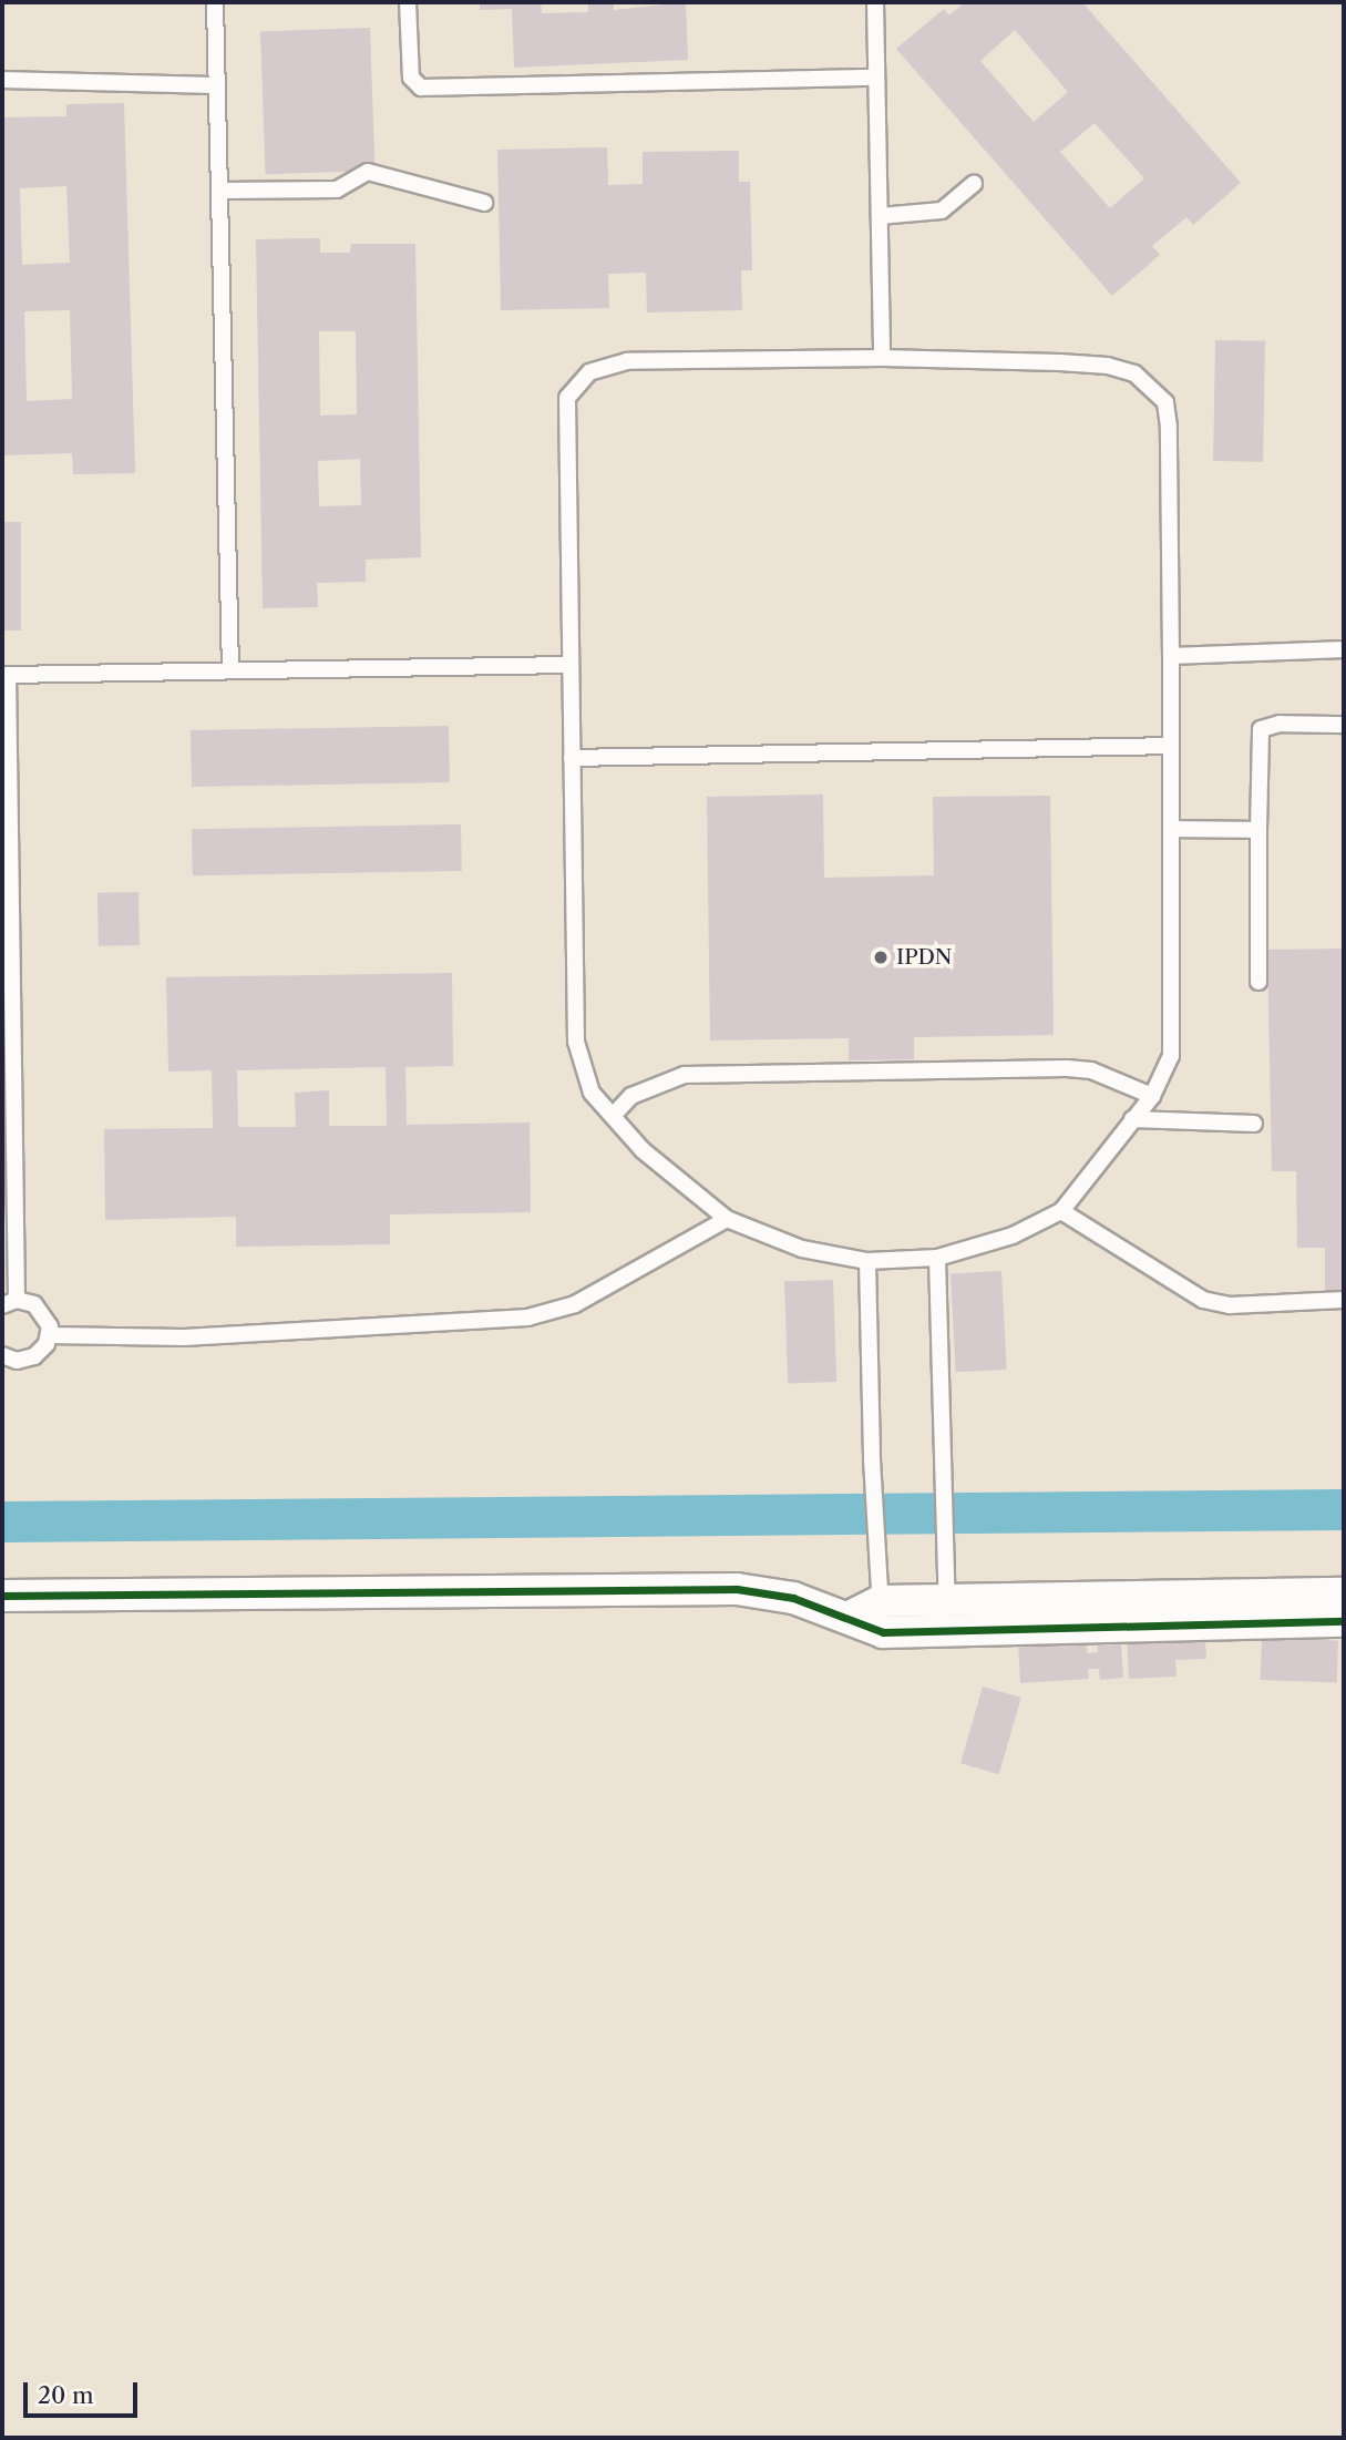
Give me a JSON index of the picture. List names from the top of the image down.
{
  "places": ["IPDN"],
  "scale_bar": "20 m"
}
